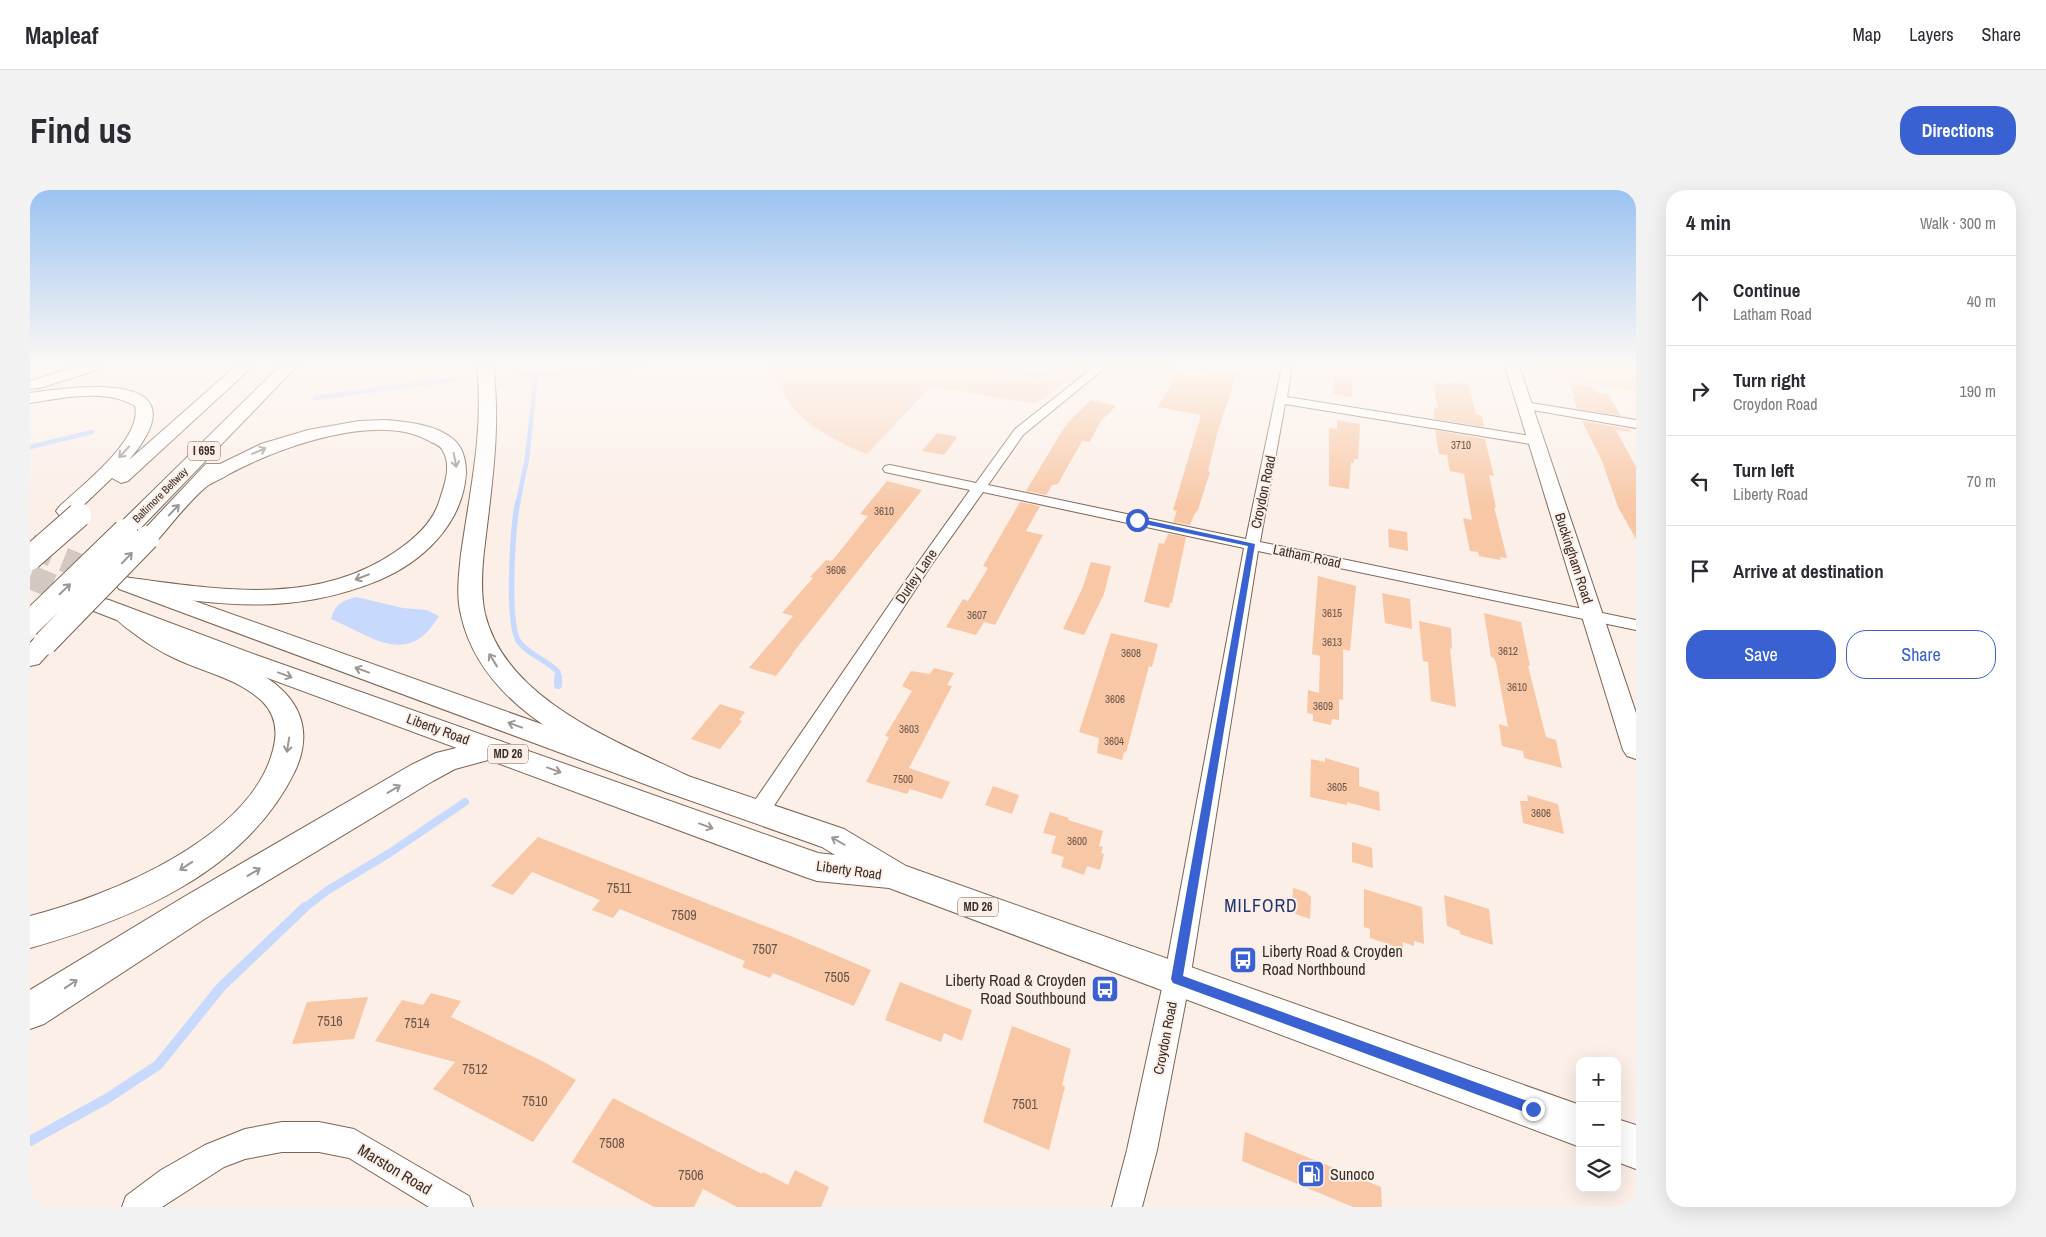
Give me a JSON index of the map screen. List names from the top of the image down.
{
  "streets": {
    "main road": [
      "I 695",
      "Baltimore Beltway",
      "Liberty Road",
      "MD 26"
    ],
    "street": [
      "Croydon Road",
      "Latham Road",
      "Buckingham Road",
      "Durley Lane",
      "Marston Road"
    ]
  },
  "crossings": [
    ["Croydon Road", "Latham Road"],
    ["Croydon Road", "Liberty Road"],
    ["Latham Road", "Buckingham Road"],
    ["Latham Road", "Durley Lane"],
    ["Durley Lane", "Liberty Road"]
  ],
  "districts": ["MILFORD"],
  "places": {
    "bus stop": ["Liberty Road & Croyden Road Northbound", "Liberty Road & Croyden Road Southbound"],
    "fuel station": ["Sunoco"]
  },
  "house_numbers": [
    "3710",
    "3610",
    "3606",
    "3615",
    "3607",
    "3613",
    "3612",
    "3608",
    "3610",
    "3606",
    "3609",
    "3603",
    "3604",
    "7500",
    "3605",
    "3606",
    "3600",
    "7511",
    "7509",
    "7507",
    "7505",
    "7516",
    "7514",
    "7512",
    "7510",
    "7501",
    "7508",
    "7506"
  ],
  "page": {
    "header": "Mapleaf",
    "nav": ["Map", "Layers", "Share"],
    "buttons": [
      "Directions",
      ["Save", "Share"]
    ],
    "title": "Find us",
    "heading": ["4 min", "Walk · 300 m"],
    "list": [
      ["Continue", "Latham Road", "40 m"],
      ["Turn right", "Croydon Road", "190 m"],
      ["Turn left", "Liberty Road", "70 m"],
      "Arrive at destination"
    ],
    "map_buttons": ["+", "−"]
  }
}
